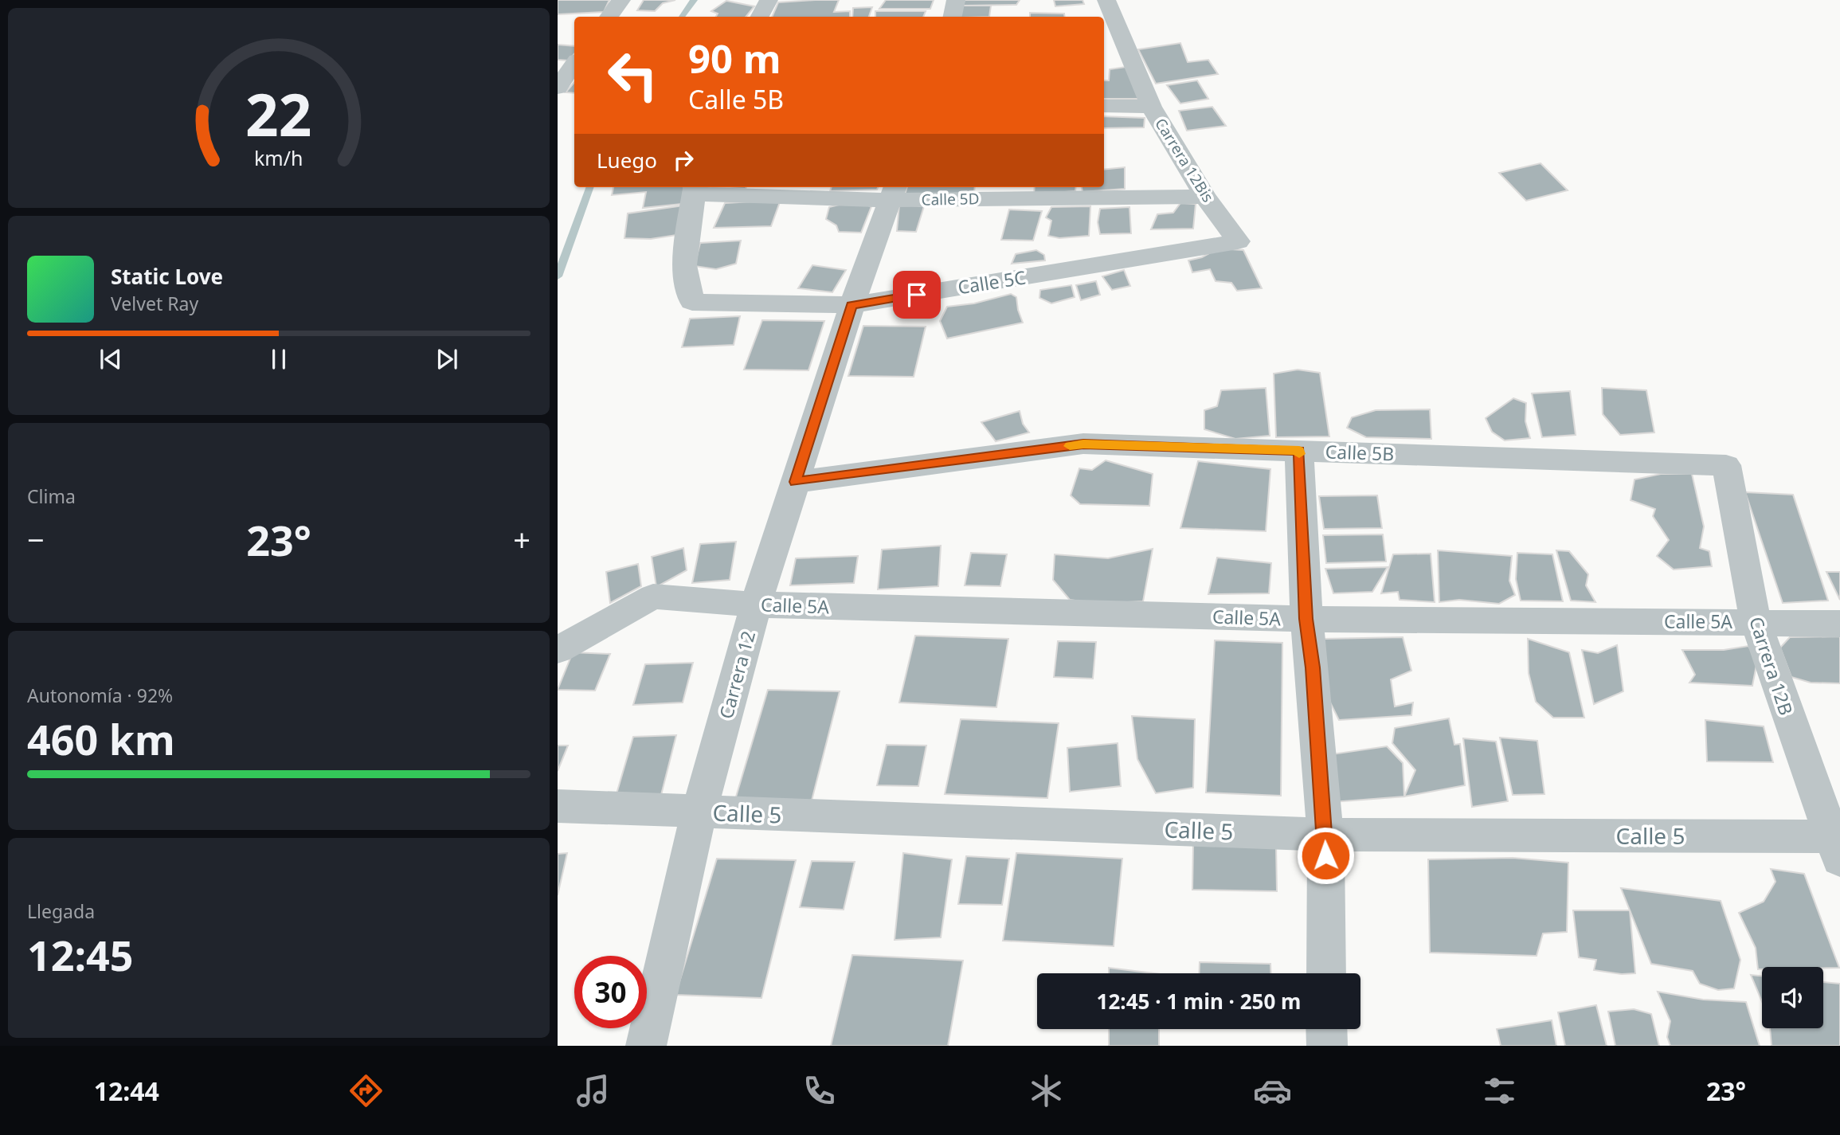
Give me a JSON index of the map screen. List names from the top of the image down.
{
  "streets": {
    "street": [
      "Carrera 12Bis",
      "Calle 5D",
      "Calle 5C",
      "Calle 5B",
      "Calle 5A",
      "Carrera 12B",
      "Carrera 12",
      "Calle 5"
    ]
  },
  "crossings": [
    ["Carrera 12Bis", "Calle 5D"],
    ["Carrera 12Bis", "Calle 5C"],
    ["Calle 5D", "Calle 5C"],
    ["Calle 5D", "Carrera 12"],
    ["Calle 5C", "Carrera 12"],
    ["Calle 5B", "Carrera 12B"],
    ["Calle 5B", "Carrera 12"],
    ["Calle 5A", "Carrera 12B"],
    ["Calle 5A", "Carrera 12"],
    ["Carrera 12B", "Calle 5"],
    ["Carrera 12", "Calle 5"]
  ],
  "page": {
    "turn": ["90 m", "Calle 5B"],
    "then": "Luego",
    "song": ["Static Love", "Velvet Ray"],
    "tile": [
      "Clima",
      ["Autonomía · 92%", "460 km"],
      ["Llegada", "12:45"]
    ],
    "heat": ["−", "23°", "+"],
    "limit": "30",
    "trip": "12:45 · 1 min · 250 m",
    "tabs": ["12:44", "23°"],
    "gauge": ["22", "km/h"]
  }
}
